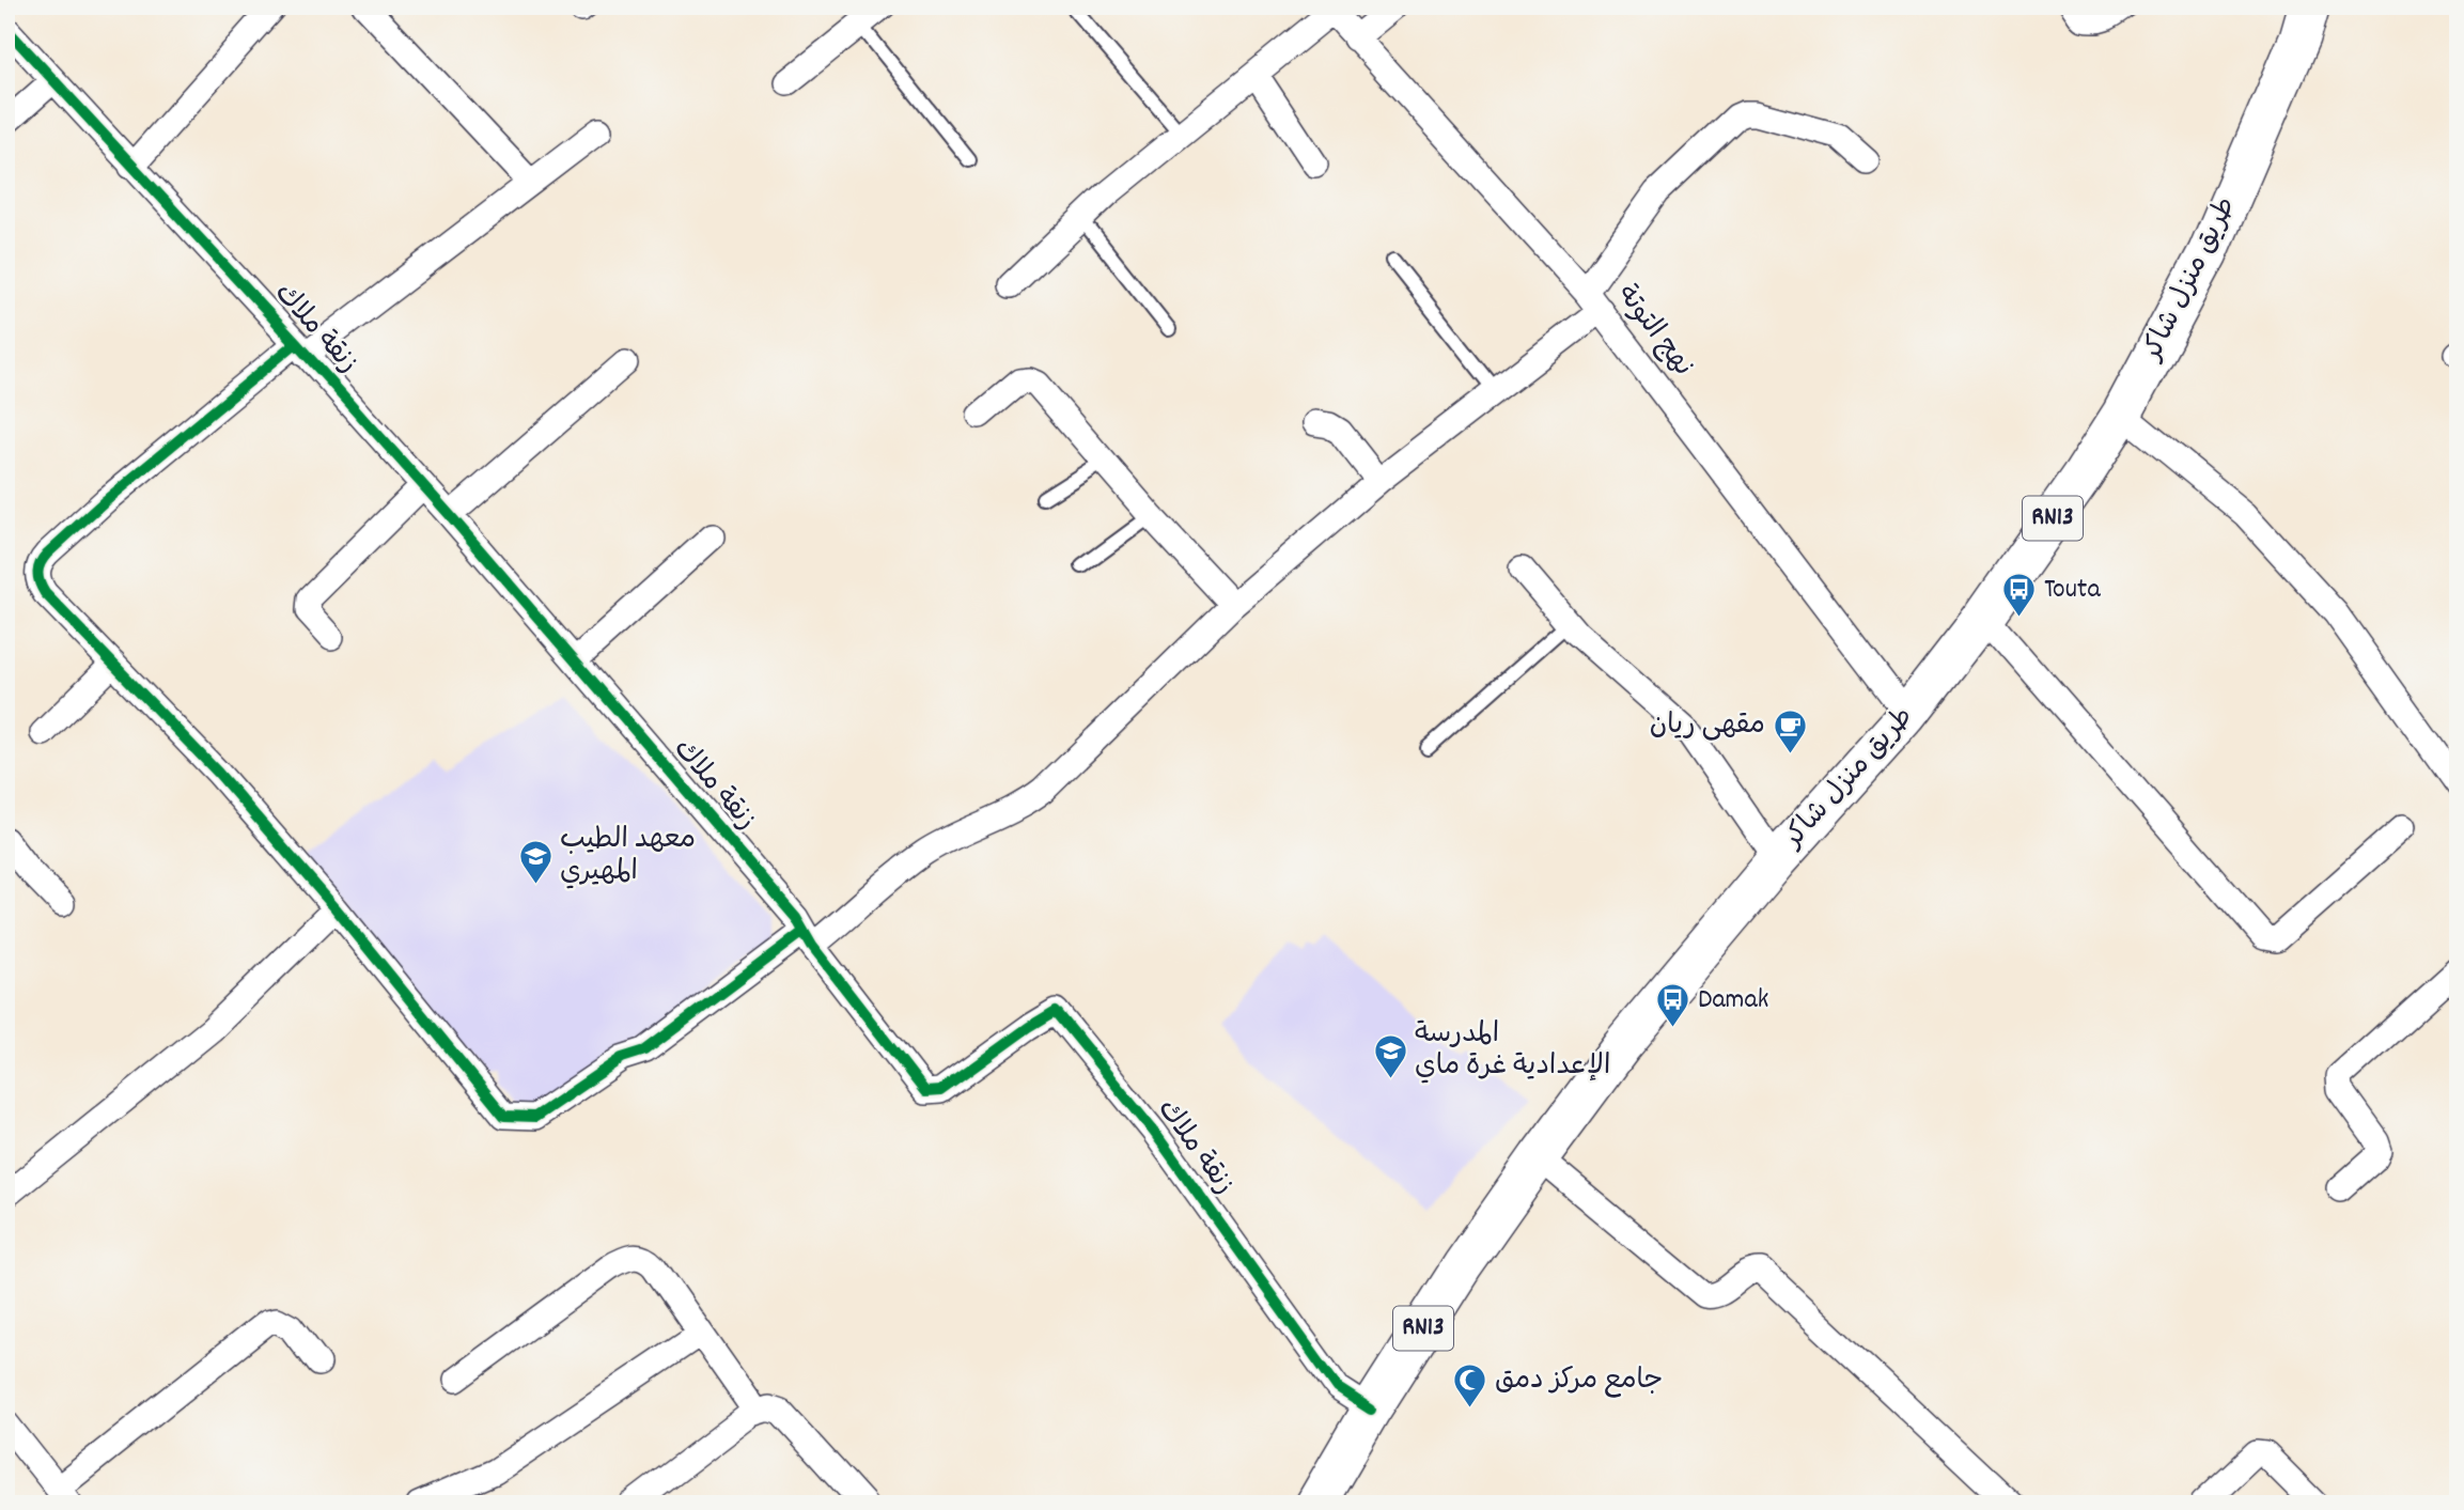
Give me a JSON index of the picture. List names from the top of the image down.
{
  "streets": {
    "main road": ["طريق منزل شاكر", "RN13"],
    "street": ["زنقة ملاك", "نهج التوتة"]
  },
  "crossings": [
    ["طريق منزل شاكر", "زنقة ملاك"],
    ["طريق منزل شاكر", "نهج التوتة"]
  ],
  "places": {
    "bus stop": ["Touta", "Damak"],
    "cafe": ["مقهى ريان"],
    "school or university": ["معهد الطيب المهيري", "المدرسة الإعدادية غرة ماي"],
    "mosque": ["جامع مركز دمق"]
  }
}
